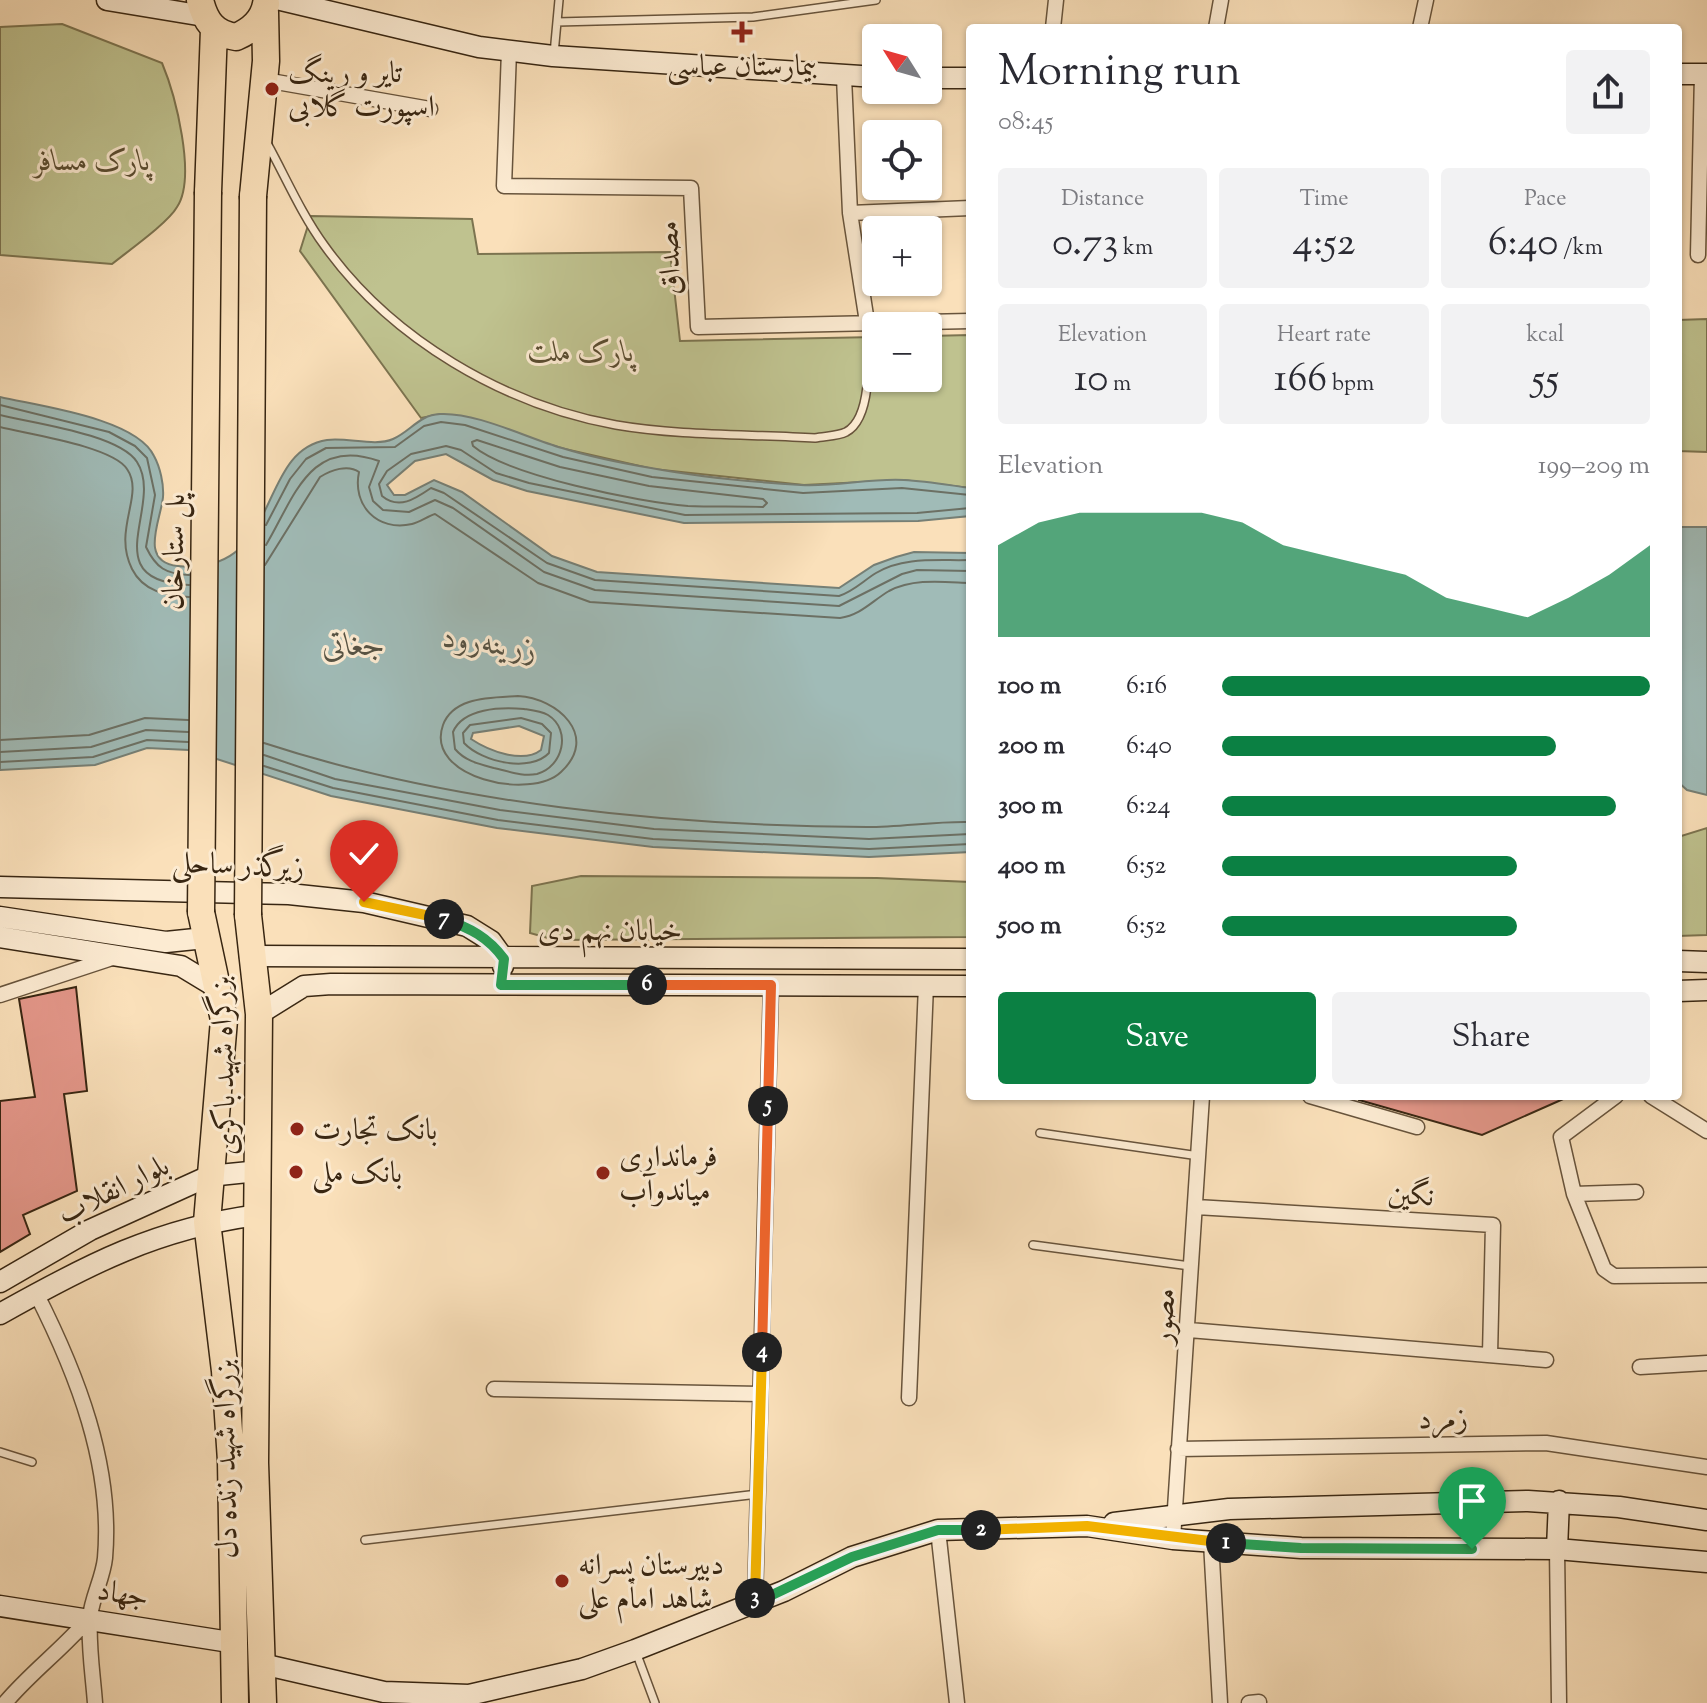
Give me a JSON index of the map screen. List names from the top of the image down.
{
  "streets": {
    "highway": ["پل ستارخان", "بزرگراه شهید باکری", "بزرگراه شهید زنده دل"],
    "main road": [
      "زیرگذر ساحلی",
      "خیابان نهم دی",
      "بلوار انقلاب",
      "جهاد"
    ],
    "street": [
      "مصداق",
      "نگین",
      "مصور",
      "زمرد"
    ]
  },
  "crossings": [
    ["پل ستارخان", "بزرگراه شهید باکری"],
    ["زیرگذر ساحلی", "خیابان نهم دی"],
    ["خیابان نهم دی", "بزرگراه شهید باکری"],
    ["بزرگراه شهید باکری", "بلوار انقلاب"],
    ["بزرگراه شهید باکری", "بزرگراه شهید زنده دل"],
    ["بلوار انقلاب", "بزرگراه شهید زنده دل"],
    ["نگین", "مصور"],
    ["مصور", "زمرد"],
    ["بزرگراه شهید زنده دل", "جهاد"]
  ],
  "water": ["زرینه‌رود", "جغاتی"],
  "parks": ["پارک مسافر", "پارک ملت"],
  "places": {
    "health": ["بیمارستان عباسی"],
    "other": [
      "تایر و رینگ اسپورت گلابی",
      "بانک تجارت",
      "بانک ملی",
      "فرمانداری میاندوآب",
      "دبیرستان پسرانه شاهد امام علی"
    ]
  },
  "north": "top left",
  "page": {
    "map_buttons": ["+", "−"],
    "heading": ["Morning run", "08:45"],
    "stats": [
      ["Distance", "0.73 km"],
      ["Time", "4:52"],
      ["Pace", "6:40 /km"],
      ["Elevation", "10 m"],
      ["Heart rate", "166 bpm"],
      ["kcal", "55"]
    ],
    "chart": ["Elevation", "199–209 m"],
    "list": [
      {
        "name": "100 m",
        "note": "6:16"
      },
      {
        "name": "200 m",
        "note": "6:40"
      },
      {
        "name": "300 m",
        "note": "6:24"
      },
      {
        "name": "400 m",
        "note": "6:52"
      },
      {
        "name": "500 m",
        "note": "6:52"
      }
    ],
    "pins": [
      "7",
      "6",
      "5",
      "4",
      "2",
      "1",
      "3"
    ],
    "buttons": ["Save", "Share"]
  }
}
